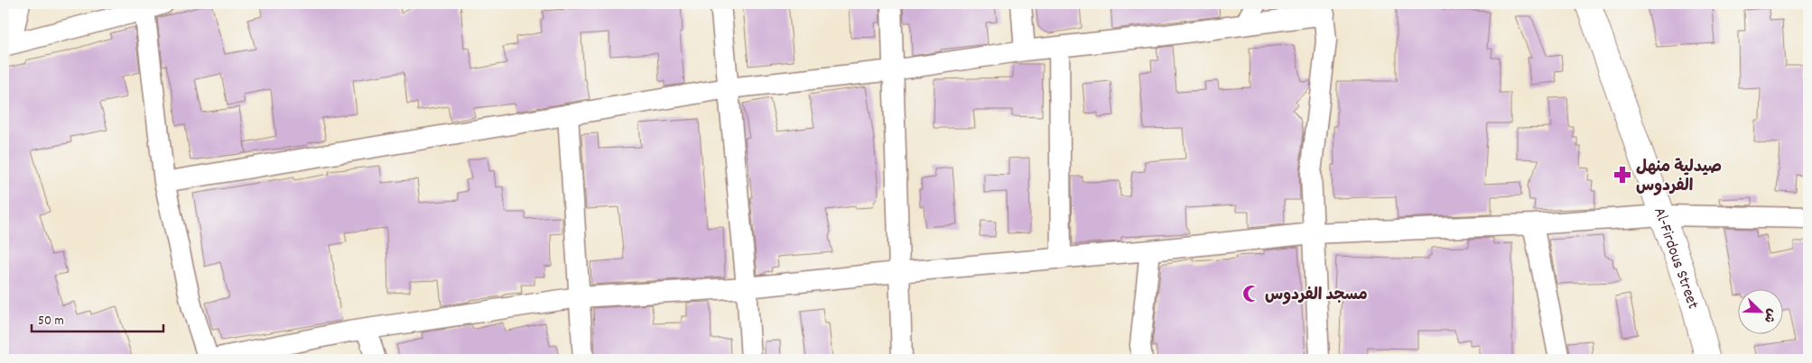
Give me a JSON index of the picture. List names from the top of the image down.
{
  "streets": {
    "street": ["Al-Firdous Street"]
  },
  "places": {
    "pharmacy": ["صيدلية منهل الفردوس"],
    "mosque": ["مسجد الفردوس"]
  },
  "scale_bar": "50 m",
  "north": "bottom right"
}
